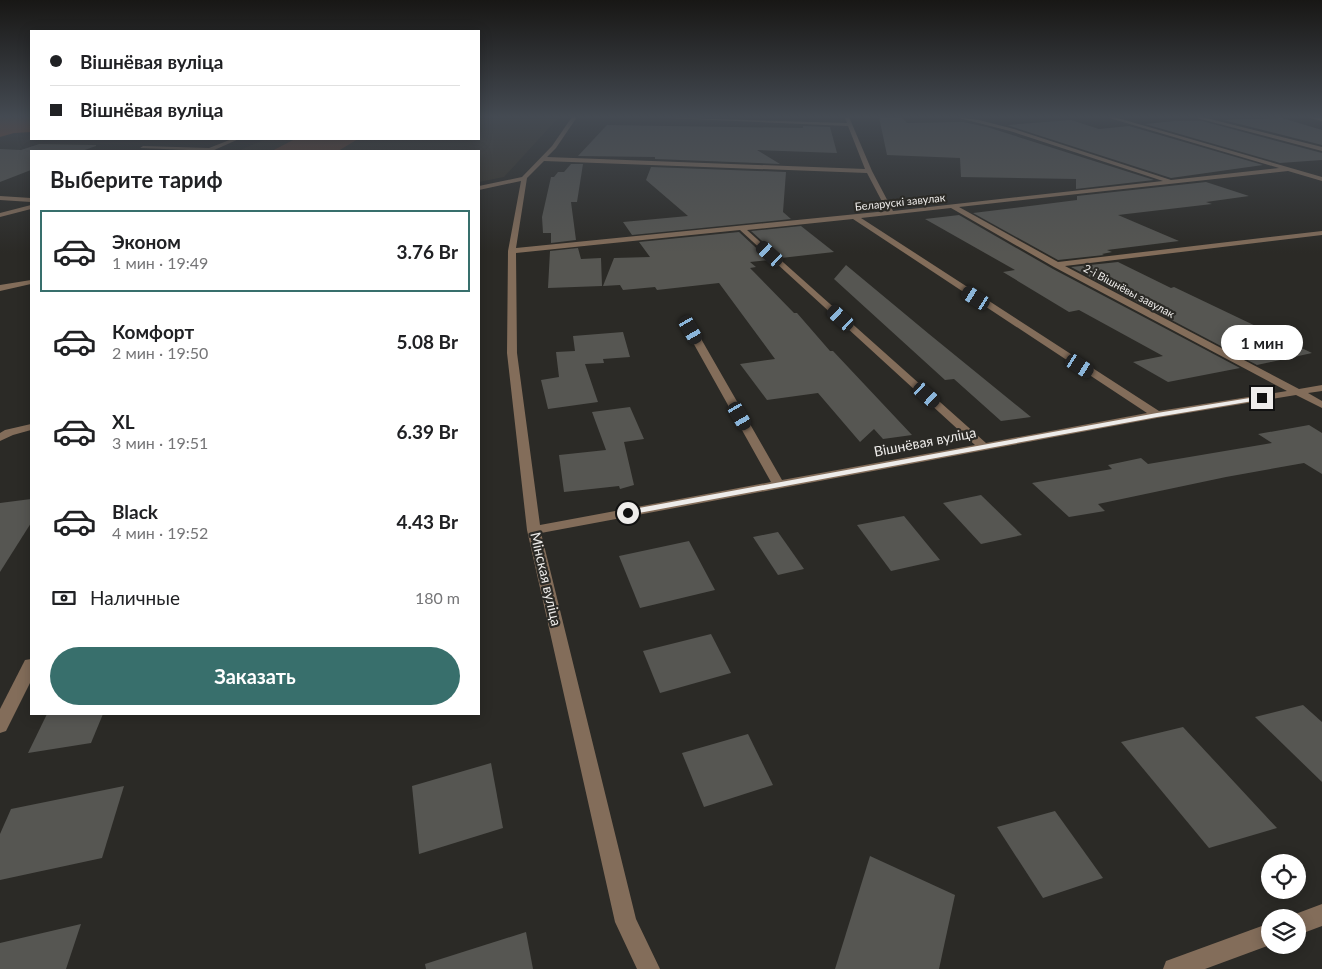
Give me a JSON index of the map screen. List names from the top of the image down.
{
  "streets": {
    "street": [
      "Беларускі завулак",
      "2-і Вішнёвы завулак",
      "Вішнёвая вуліца",
      "Мінская вуліца"
    ]
  },
  "crossings": [
    ["Беларускі завулак", "2-і Вішнёвы завулак"],
    ["Беларускі завулак", "Мінская вуліца"],
    ["2-і Вішнёвы завулак", "Вішнёвая вуліца"],
    ["Вішнёвая вуліца", "Мінская вуліца"]
  ],
  "page": {
    "banner": ["Вішнёвая вуліца", "Вішнёвая вуліца"],
    "heading": "Выберите тариф",
    "list": [
      {
        "name": "Эконом",
        "note": "1 мин · 19:49",
        "value": "3.76 Br"
      },
      {
        "name": "Комфорт",
        "note": "2 мин · 19:50",
        "value": "5.08 Br"
      },
      {
        "name": "XL",
        "note": "3 мин · 19:51",
        "value": "6.39 Br"
      },
      {
        "name": "Black",
        "note": "4 мин · 19:52",
        "value": "4.43 Br"
      }
    ],
    "bubble": "1 мин",
    "pay": ["Наличные", "180 m"],
    "buttons": "Заказать"
  }
}
